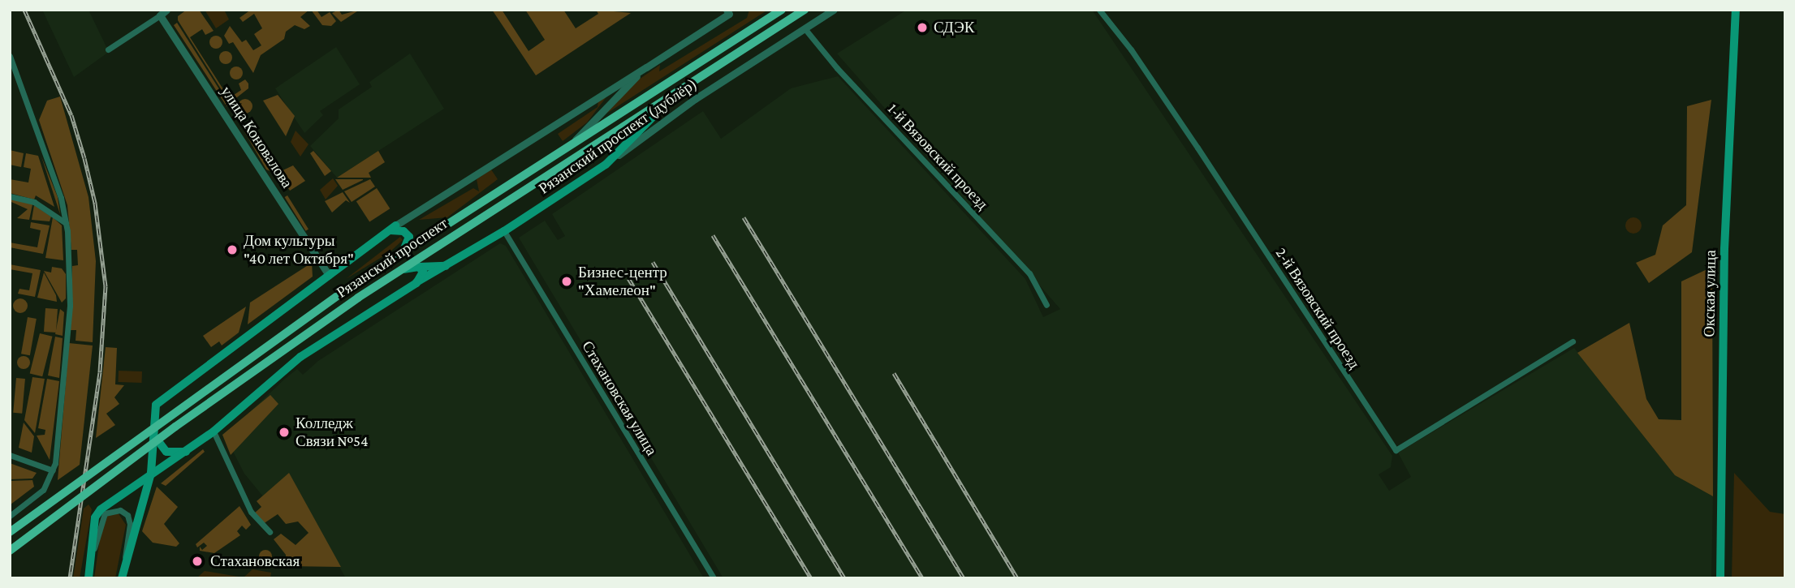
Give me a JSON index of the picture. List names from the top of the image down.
{
  "streets": {
    "main road": ["Рязанский проспект (дублёр)", "Рязанский проспект", "Окская улица"],
    "street": [
      "улица Коновалова",
      "1-й Вязовский проезд",
      "2-й Вязовский проезд",
      "Стахановская улица"
    ]
  },
  "crossings": [
    ["Рязанский проспект (дублёр)", "1-й Вязовский проезд"],
    ["Рязанский проспект (дублёр)", "Стахановская улица"]
  ],
  "places": [
    "СДЭК",
    "Дом культуры \"40 лет Октября\"",
    "Бизнес-центр \"Хамелеон\"",
    "Колледж Связи №54",
    "Стахановская"
  ]
}
